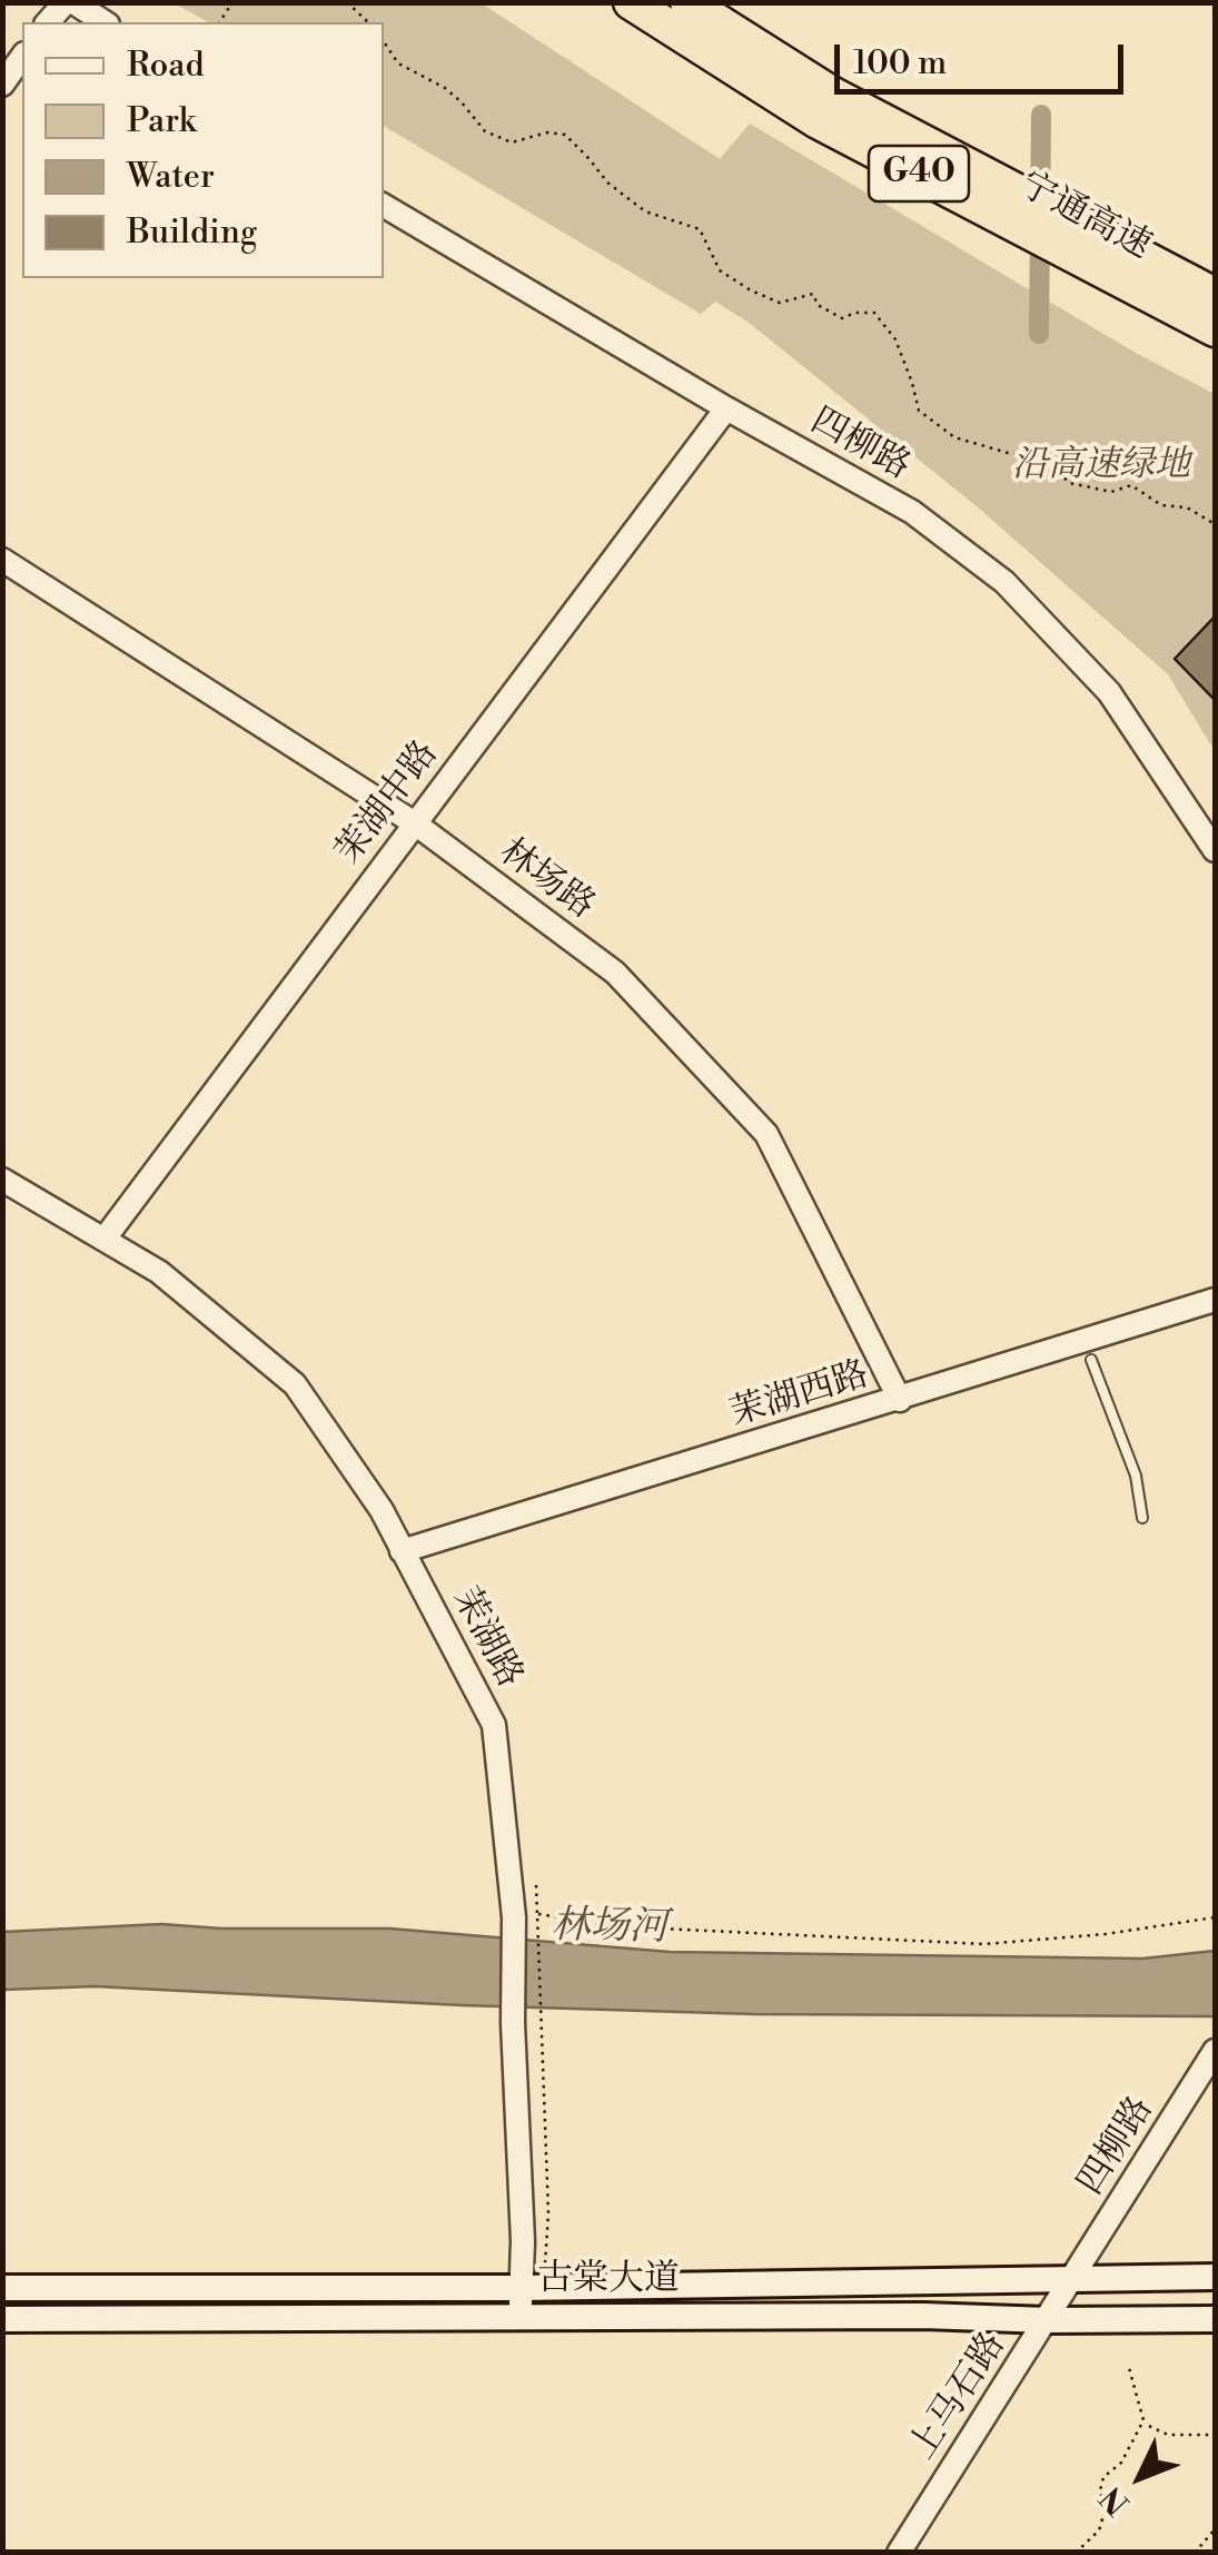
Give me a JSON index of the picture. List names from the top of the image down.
{
  "streets": {
    "highway": ["G40", "宁通高速"],
    "main road": ["古棠大道"],
    "street": [
      "四柳路",
      "茉湖中路",
      "林场路",
      "茉湖西路",
      "茉湖路",
      "上马石路"
    ]
  },
  "crossings": [
    ["四柳路", "茉湖中路"],
    ["四柳路", "古棠大道"],
    ["四柳路", "上马石路"],
    ["茉湖中路", "林场路"],
    ["茉湖中路", "茉湖路"],
    ["林场路", "茉湖西路"],
    ["茉湖西路", "茉湖路"],
    ["茉湖路", "古棠大道"],
    ["古棠大道", "上马石路"]
  ],
  "water": ["林场河"],
  "parks": ["沿高速绿地"],
  "legend": [
    "Road",
    "Park",
    "Water",
    "Building"
  ],
  "scale_bar": "100 m",
  "north": "bottom left"
}
